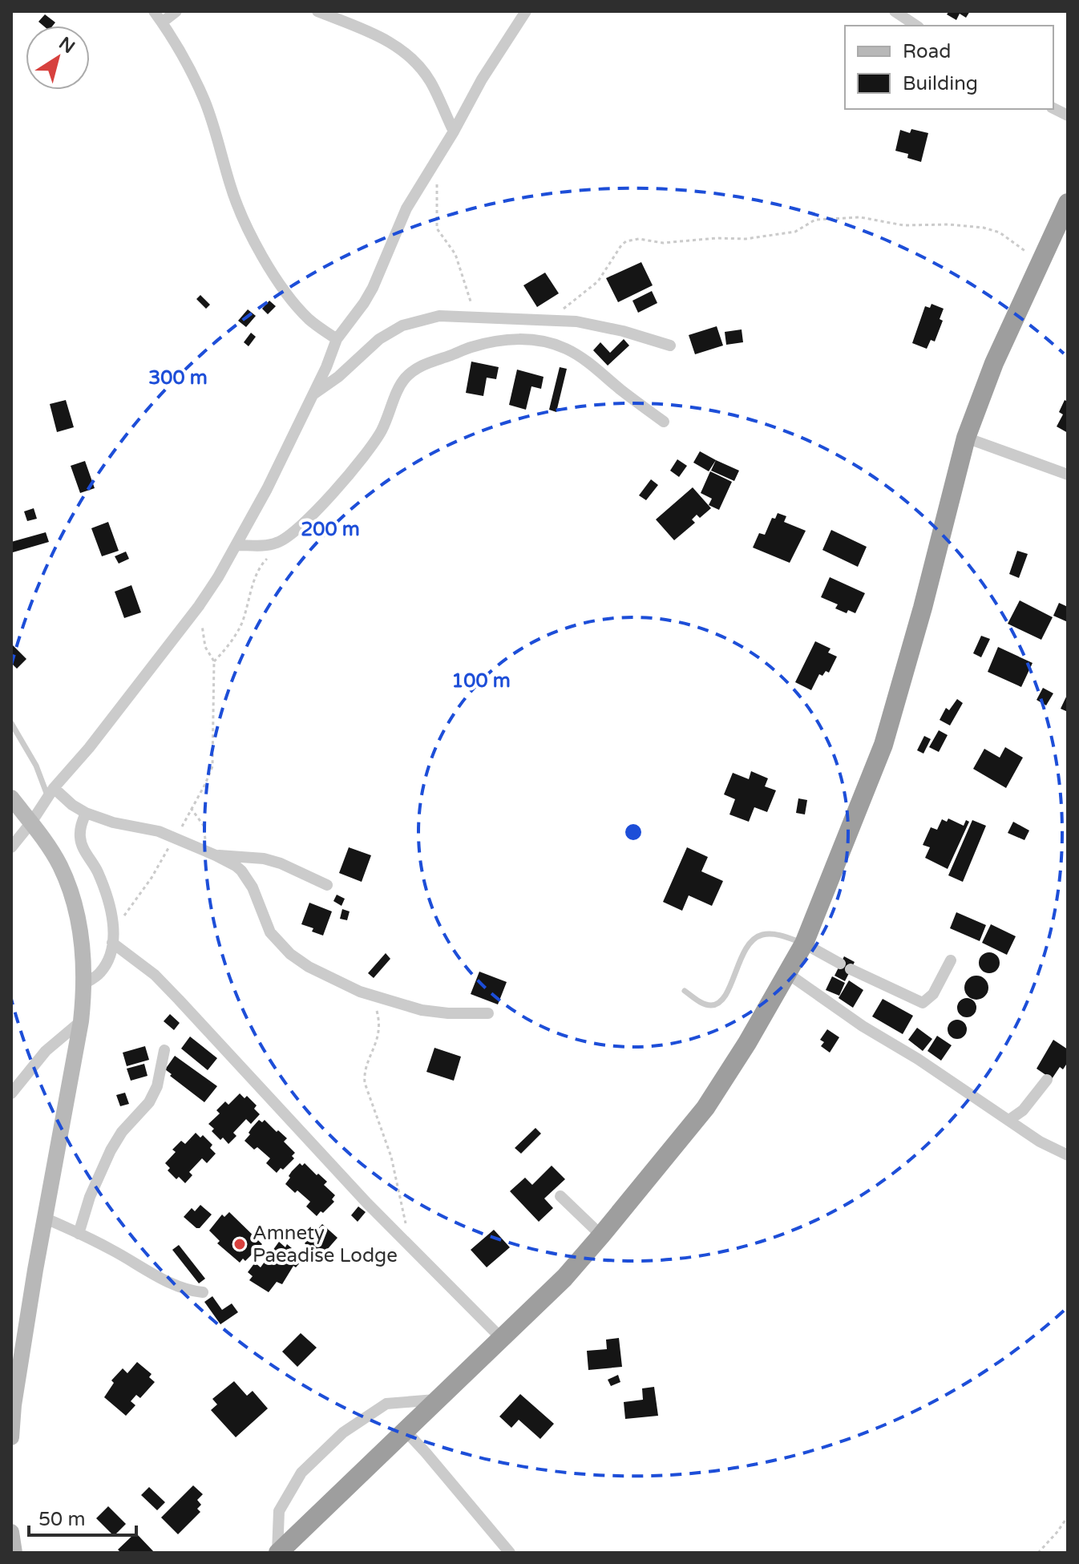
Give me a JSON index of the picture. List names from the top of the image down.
{
  "places": ["Amnety Paeadise Lodge"],
  "legend": ["Road", "Building"],
  "scale_bar": "50 m",
  "north": "top right",
  "rings": ["300 m", "200 m", "100 m"]
}
